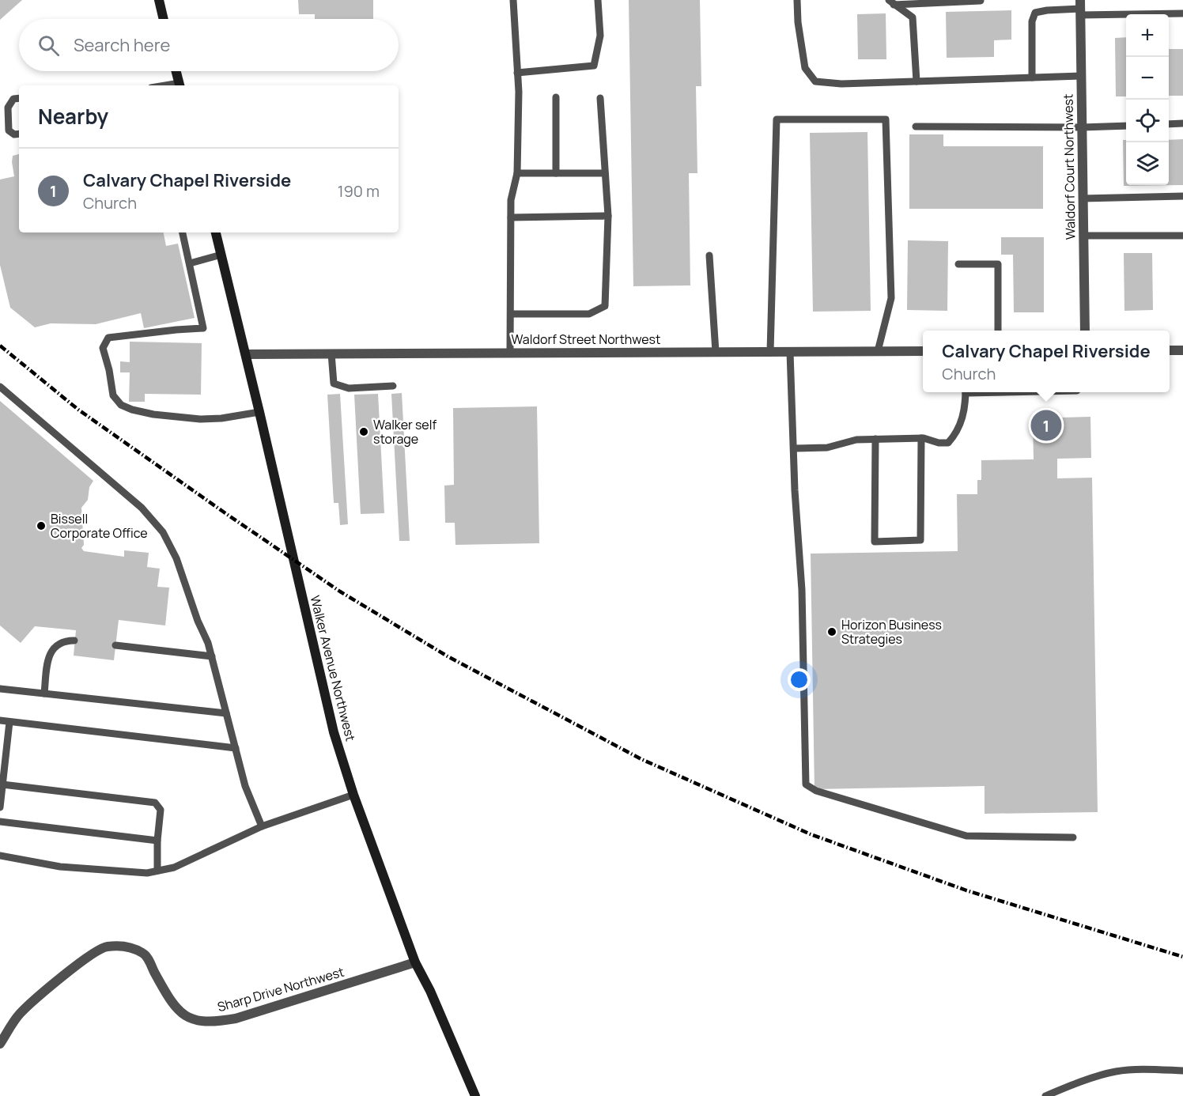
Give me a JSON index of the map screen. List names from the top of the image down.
{
  "streets": {
    "main road": ["Walker Avenue Northwest"],
    "street": ["Waldorf Court Northwest", "Waldorf Street Northwest", "Sharp Drive Northwest"]
  },
  "crossings": [
    ["Waldorf Street Northwest", "Walker Avenue Northwest"],
    ["Walker Avenue Northwest", "Sharp Drive Northwest"]
  ],
  "places": ["Walker self storage", "Bissell Corporate Office", "Horizon Business Strategies"],
  "page": {
    "map_buttons": ["+", "−"],
    "search": "Search here",
    "heading": "Nearby",
    "list": [
      {
        "mark": "1",
        "name": "Calvary Chapel Riverside",
        "note": "Church",
        "value": "190 m"
      }
    ],
    "popup": ["Calvary Chapel Riverside", "Church"],
    "pins": "1"
  }
}
